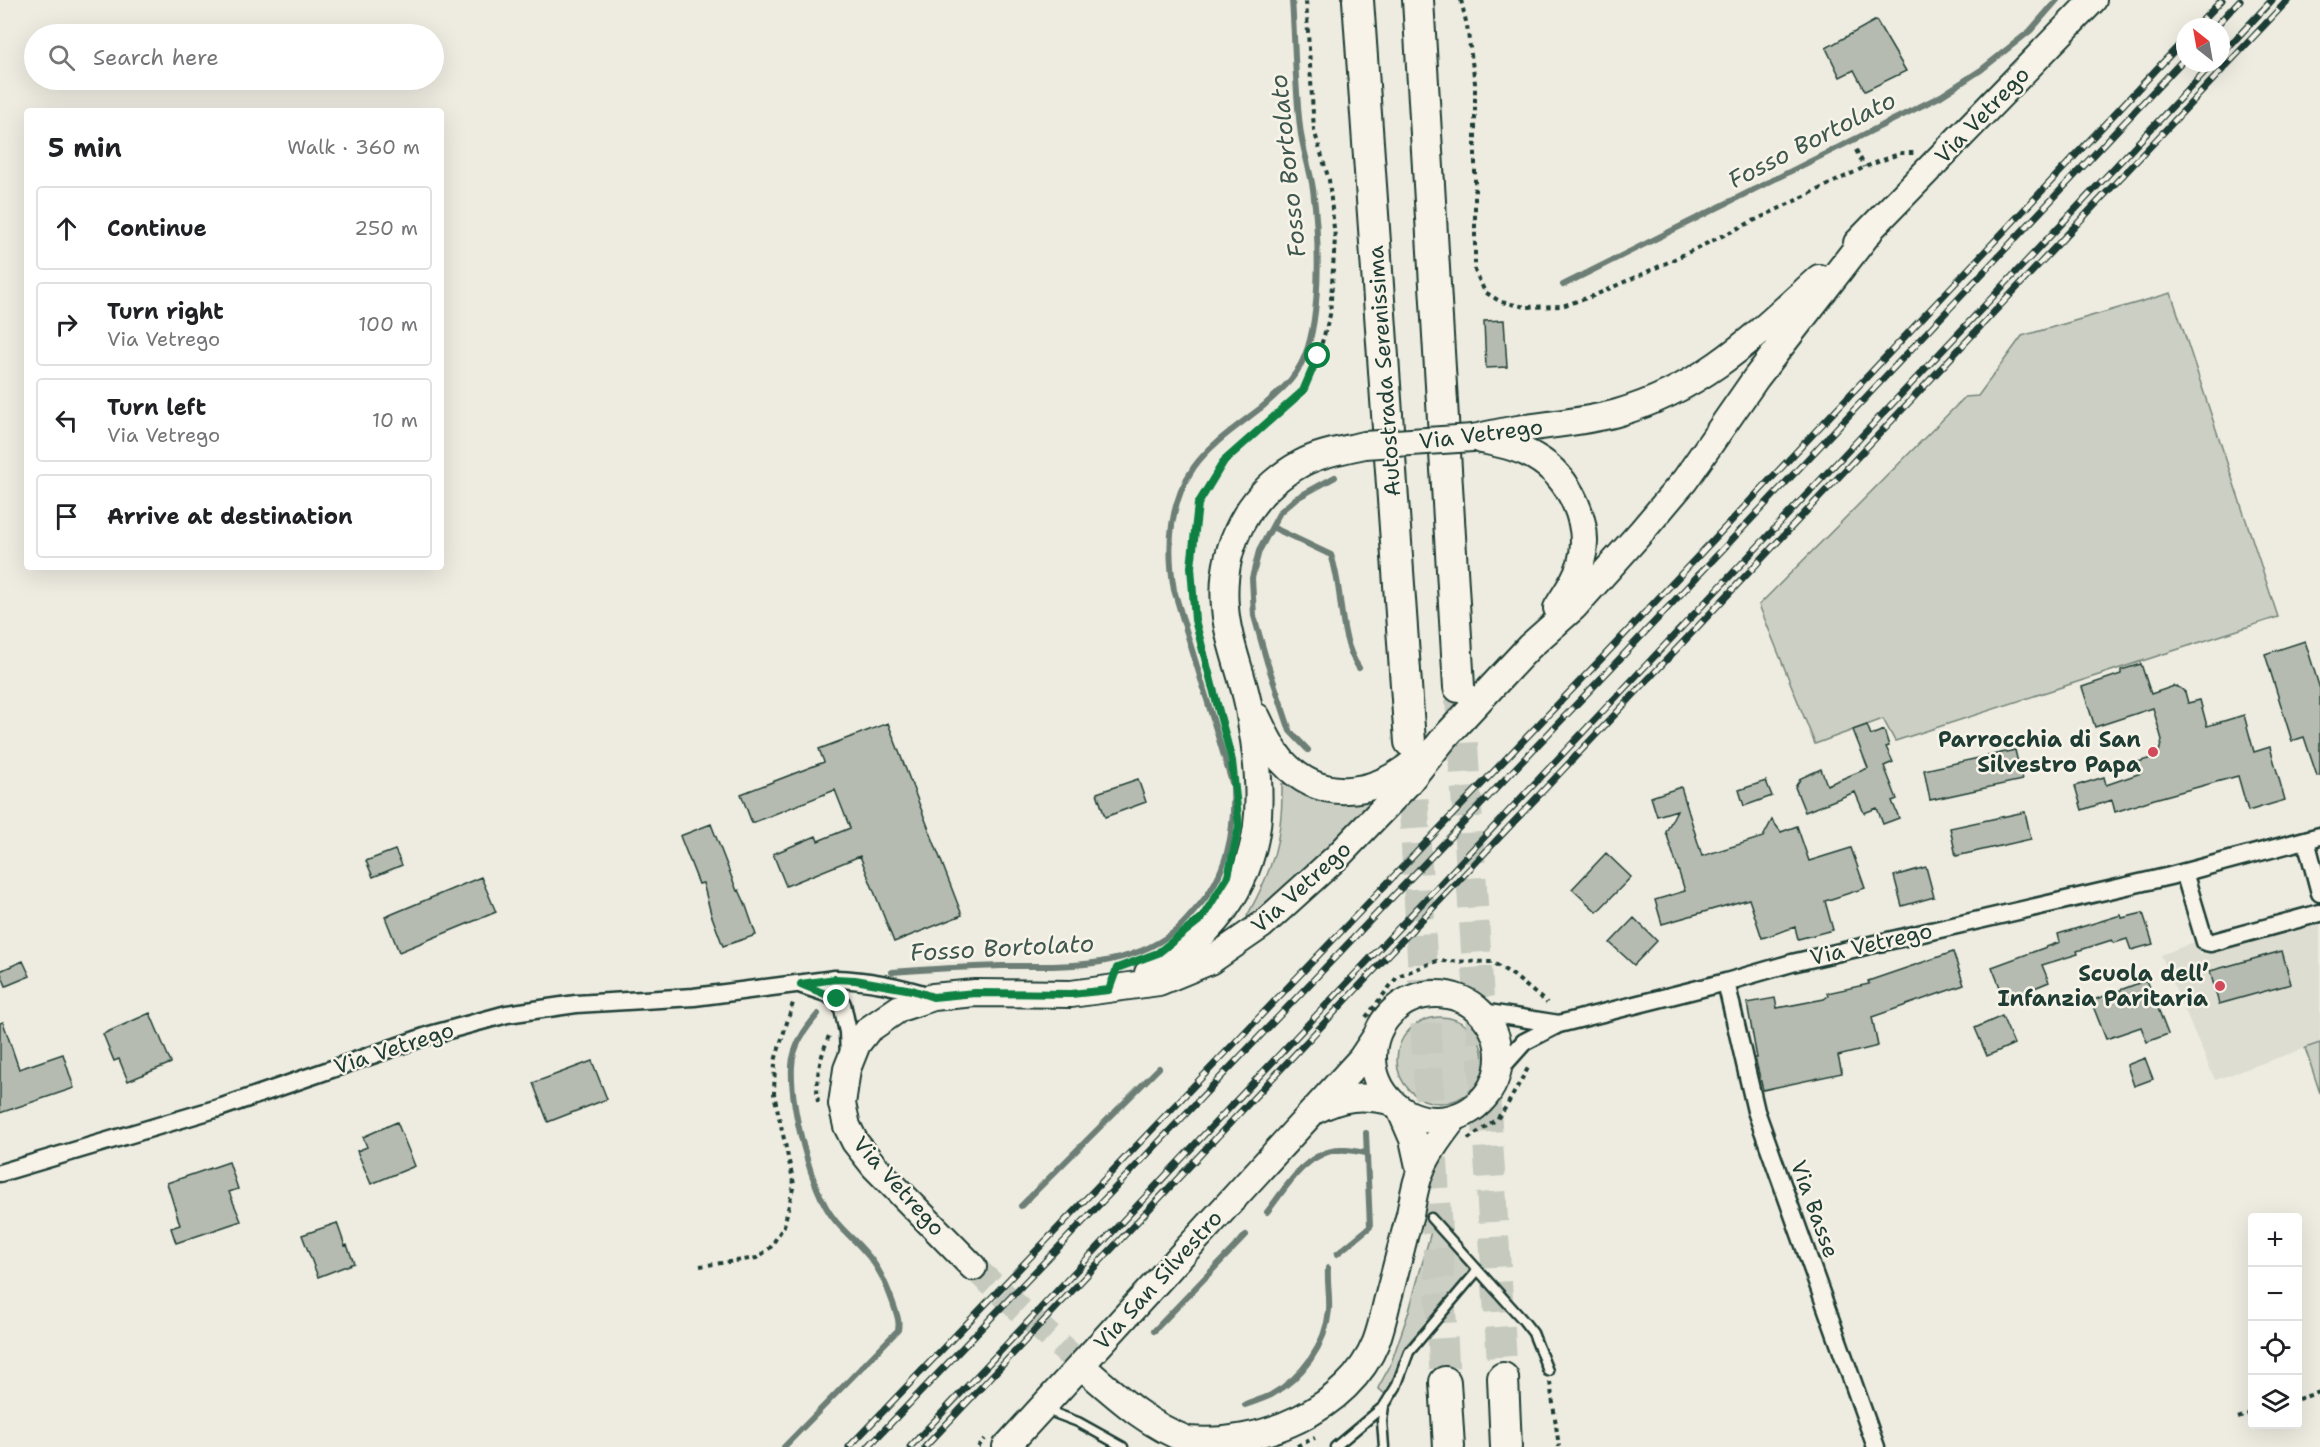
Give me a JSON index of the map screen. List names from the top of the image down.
{
  "streets": {
    "highway": ["Autostrada Serenissima"],
    "main road": ["Via Vetrego", "Via San Silvestro"],
    "street": ["Via Basse"]
  },
  "crossings": [
    ["Via Vetrego", "Via Basse"],
    ["Via Vetrego", "Via San Silvestro"]
  ],
  "water": ["Fosso Bortolato"],
  "places": ["Parrocchia di San Silvestro Papa", "Scuola dell’ Infanzia Paritaria"],
  "north": "top left",
  "page": {
    "search": "Search here",
    "heading": ["5 min", "Walk · 360 m"],
    "list": [
      ["Continue", "250 m"],
      ["Turn right", "Via Vetrego", "100 m"],
      ["Turn left", "Via Vetrego", "10 m"],
      "Arrive at destination"
    ],
    "map_buttons": ["+", "−"]
  }
}
